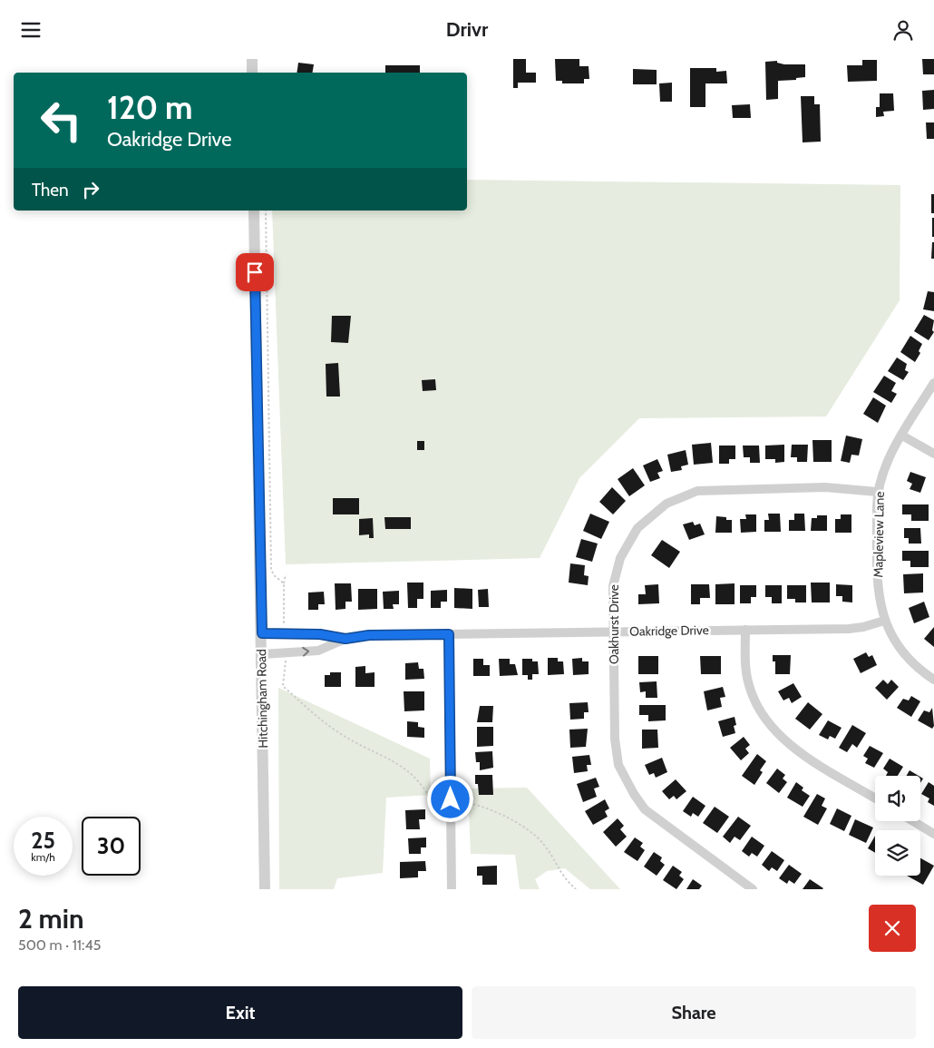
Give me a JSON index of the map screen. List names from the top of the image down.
{
  "streets": {
    "street": [
      "Mapleview Lane",
      "Oakhurst Drive",
      "Oakridge Drive",
      "Hitchingham Road"
    ]
  },
  "crossings": [
    ["Mapleview Lane", "Oakhurst Drive"],
    ["Mapleview Lane", "Oakridge Drive"],
    ["Oakhurst Drive", "Oakridge Drive"],
    ["Oakridge Drive", "Hitchingham Road"]
  ],
  "page": {
    "header": "Drivr",
    "turn": ["120 m", "Oakridge Drive"],
    "then": "Then",
    "speed": "25 km/h",
    "limit": "30",
    "heading": ["2 min", "500 m · 11:45"],
    "buttons": ["Exit", "Share"]
  }
}
